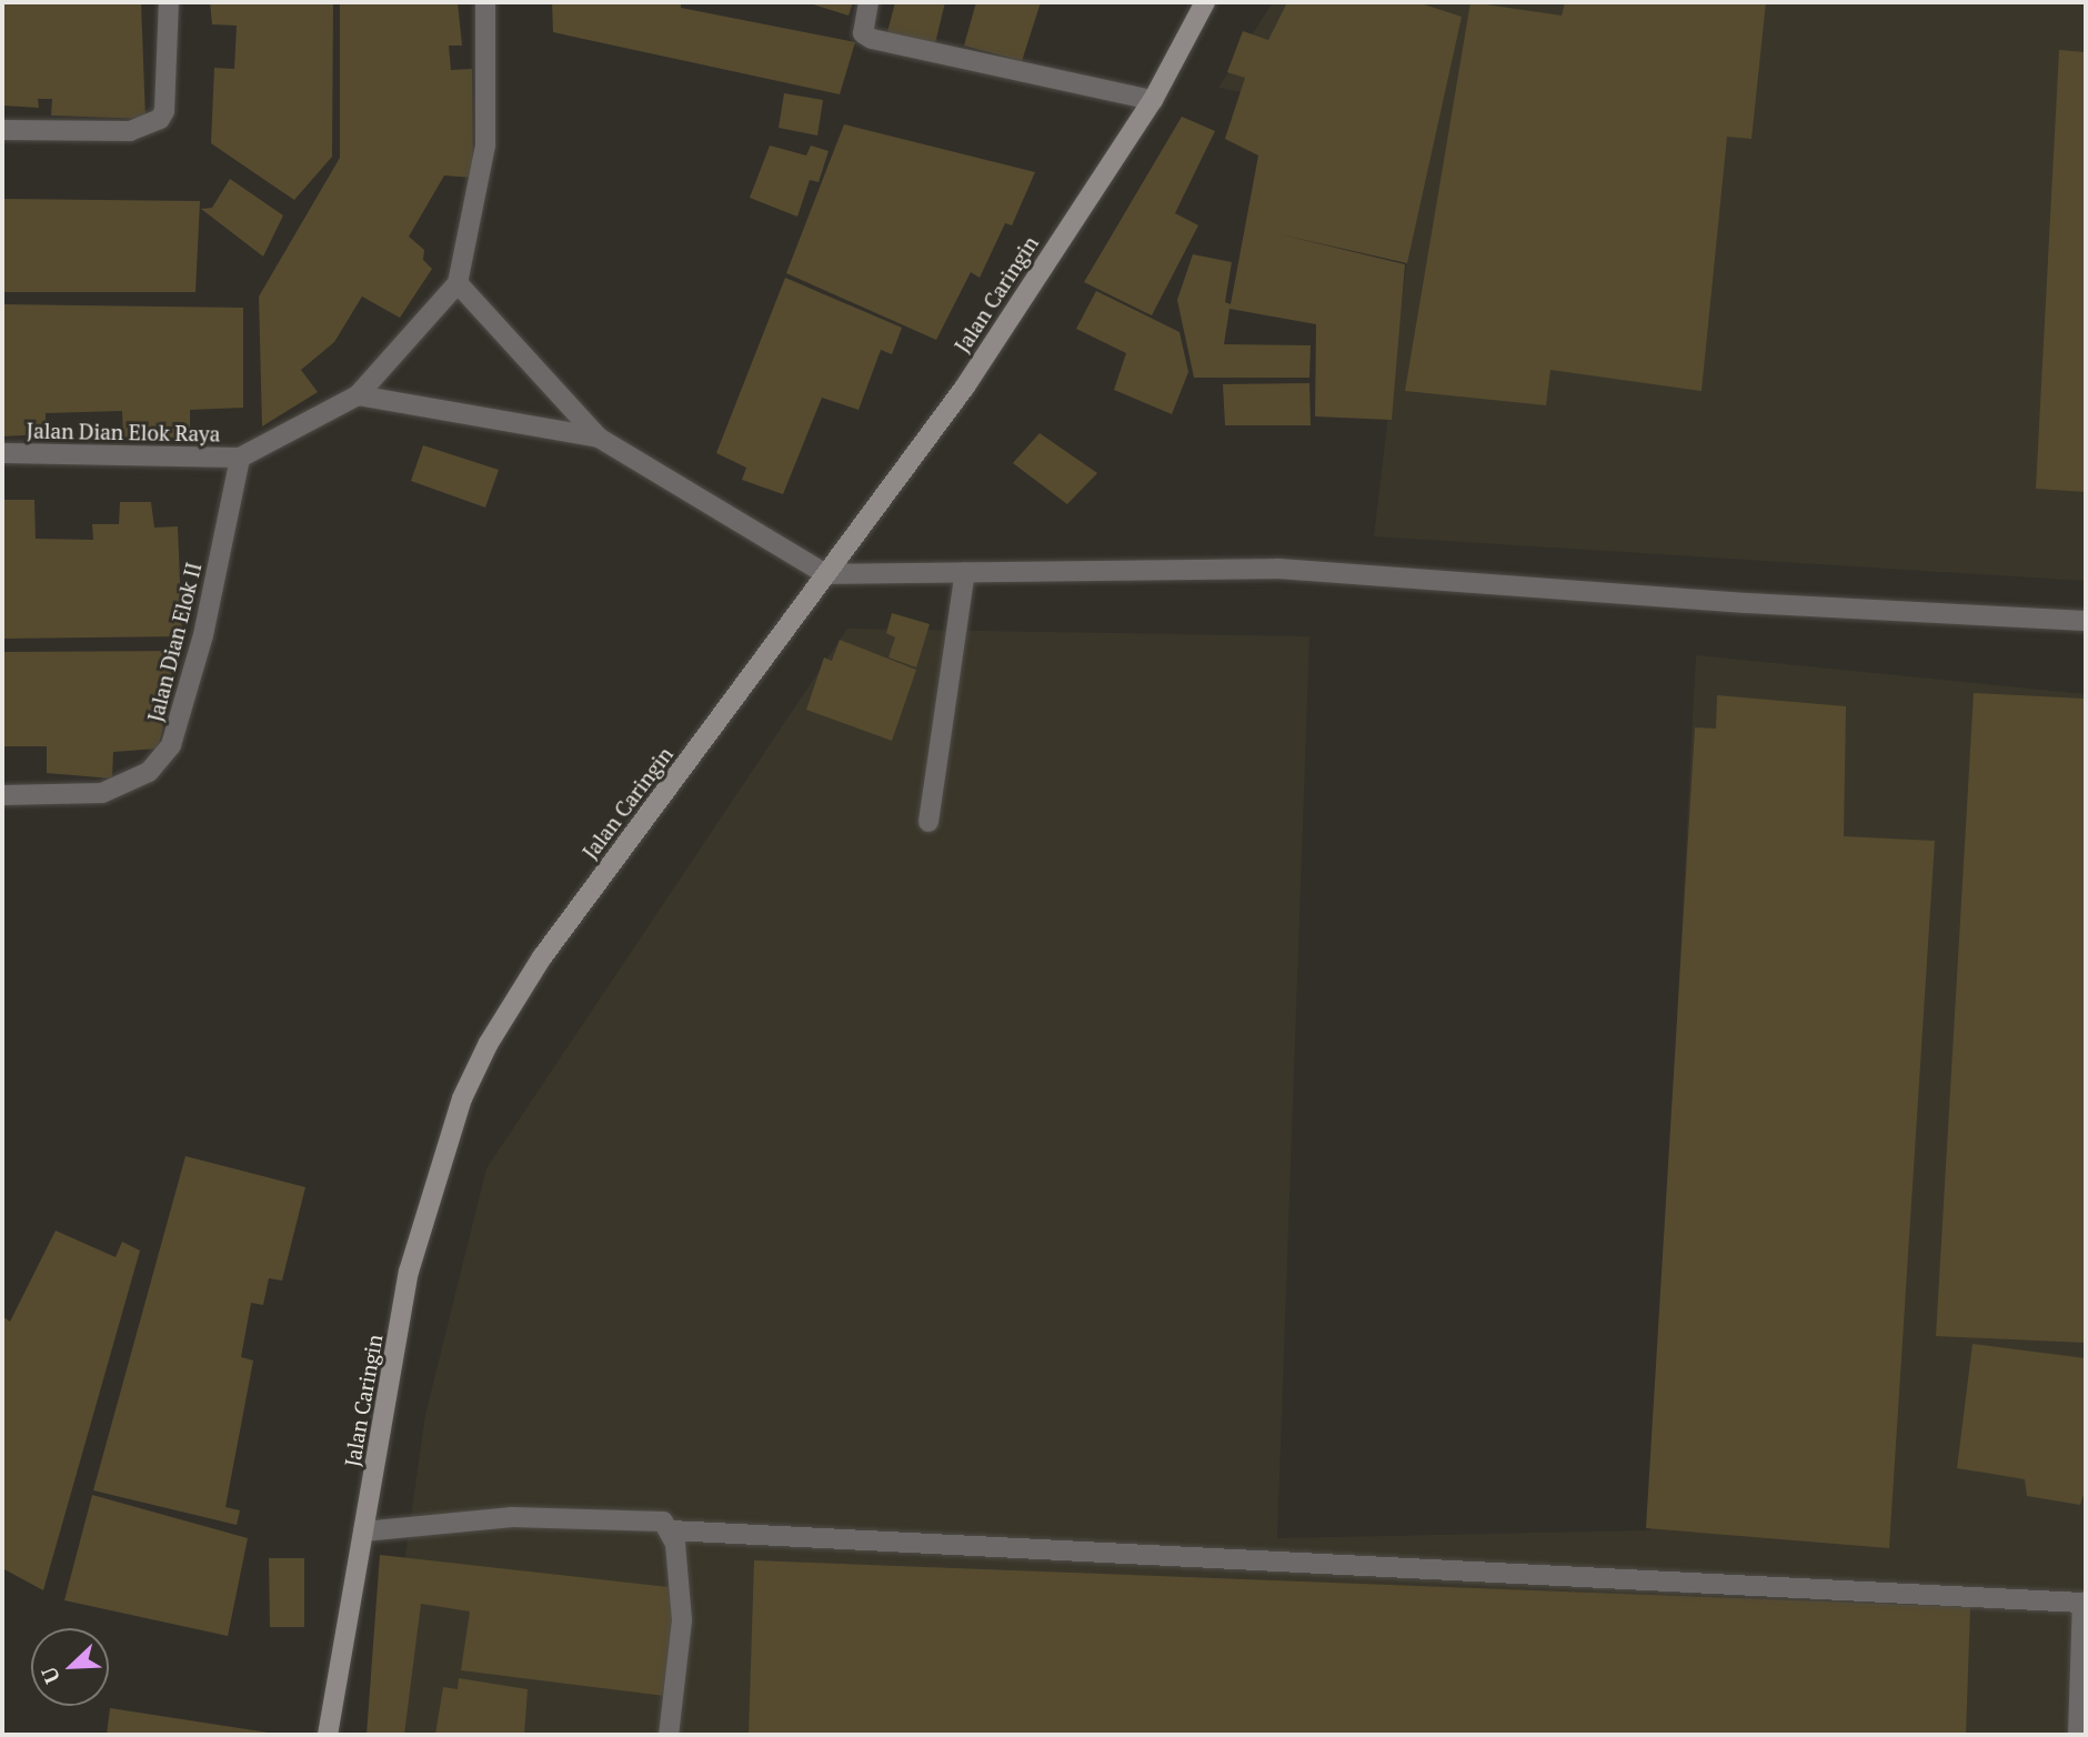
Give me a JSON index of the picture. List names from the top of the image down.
{
  "streets": {
    "main road": ["Jalan Caringin"],
    "street": ["Jalan Dian Elok Raya", "Jalan Dian Elok II"]
  },
  "crossings": [
    ["Jalan Dian Elok Raya", "Jalan Dian Elok II"]
  ],
  "north": "bottom left"
}
